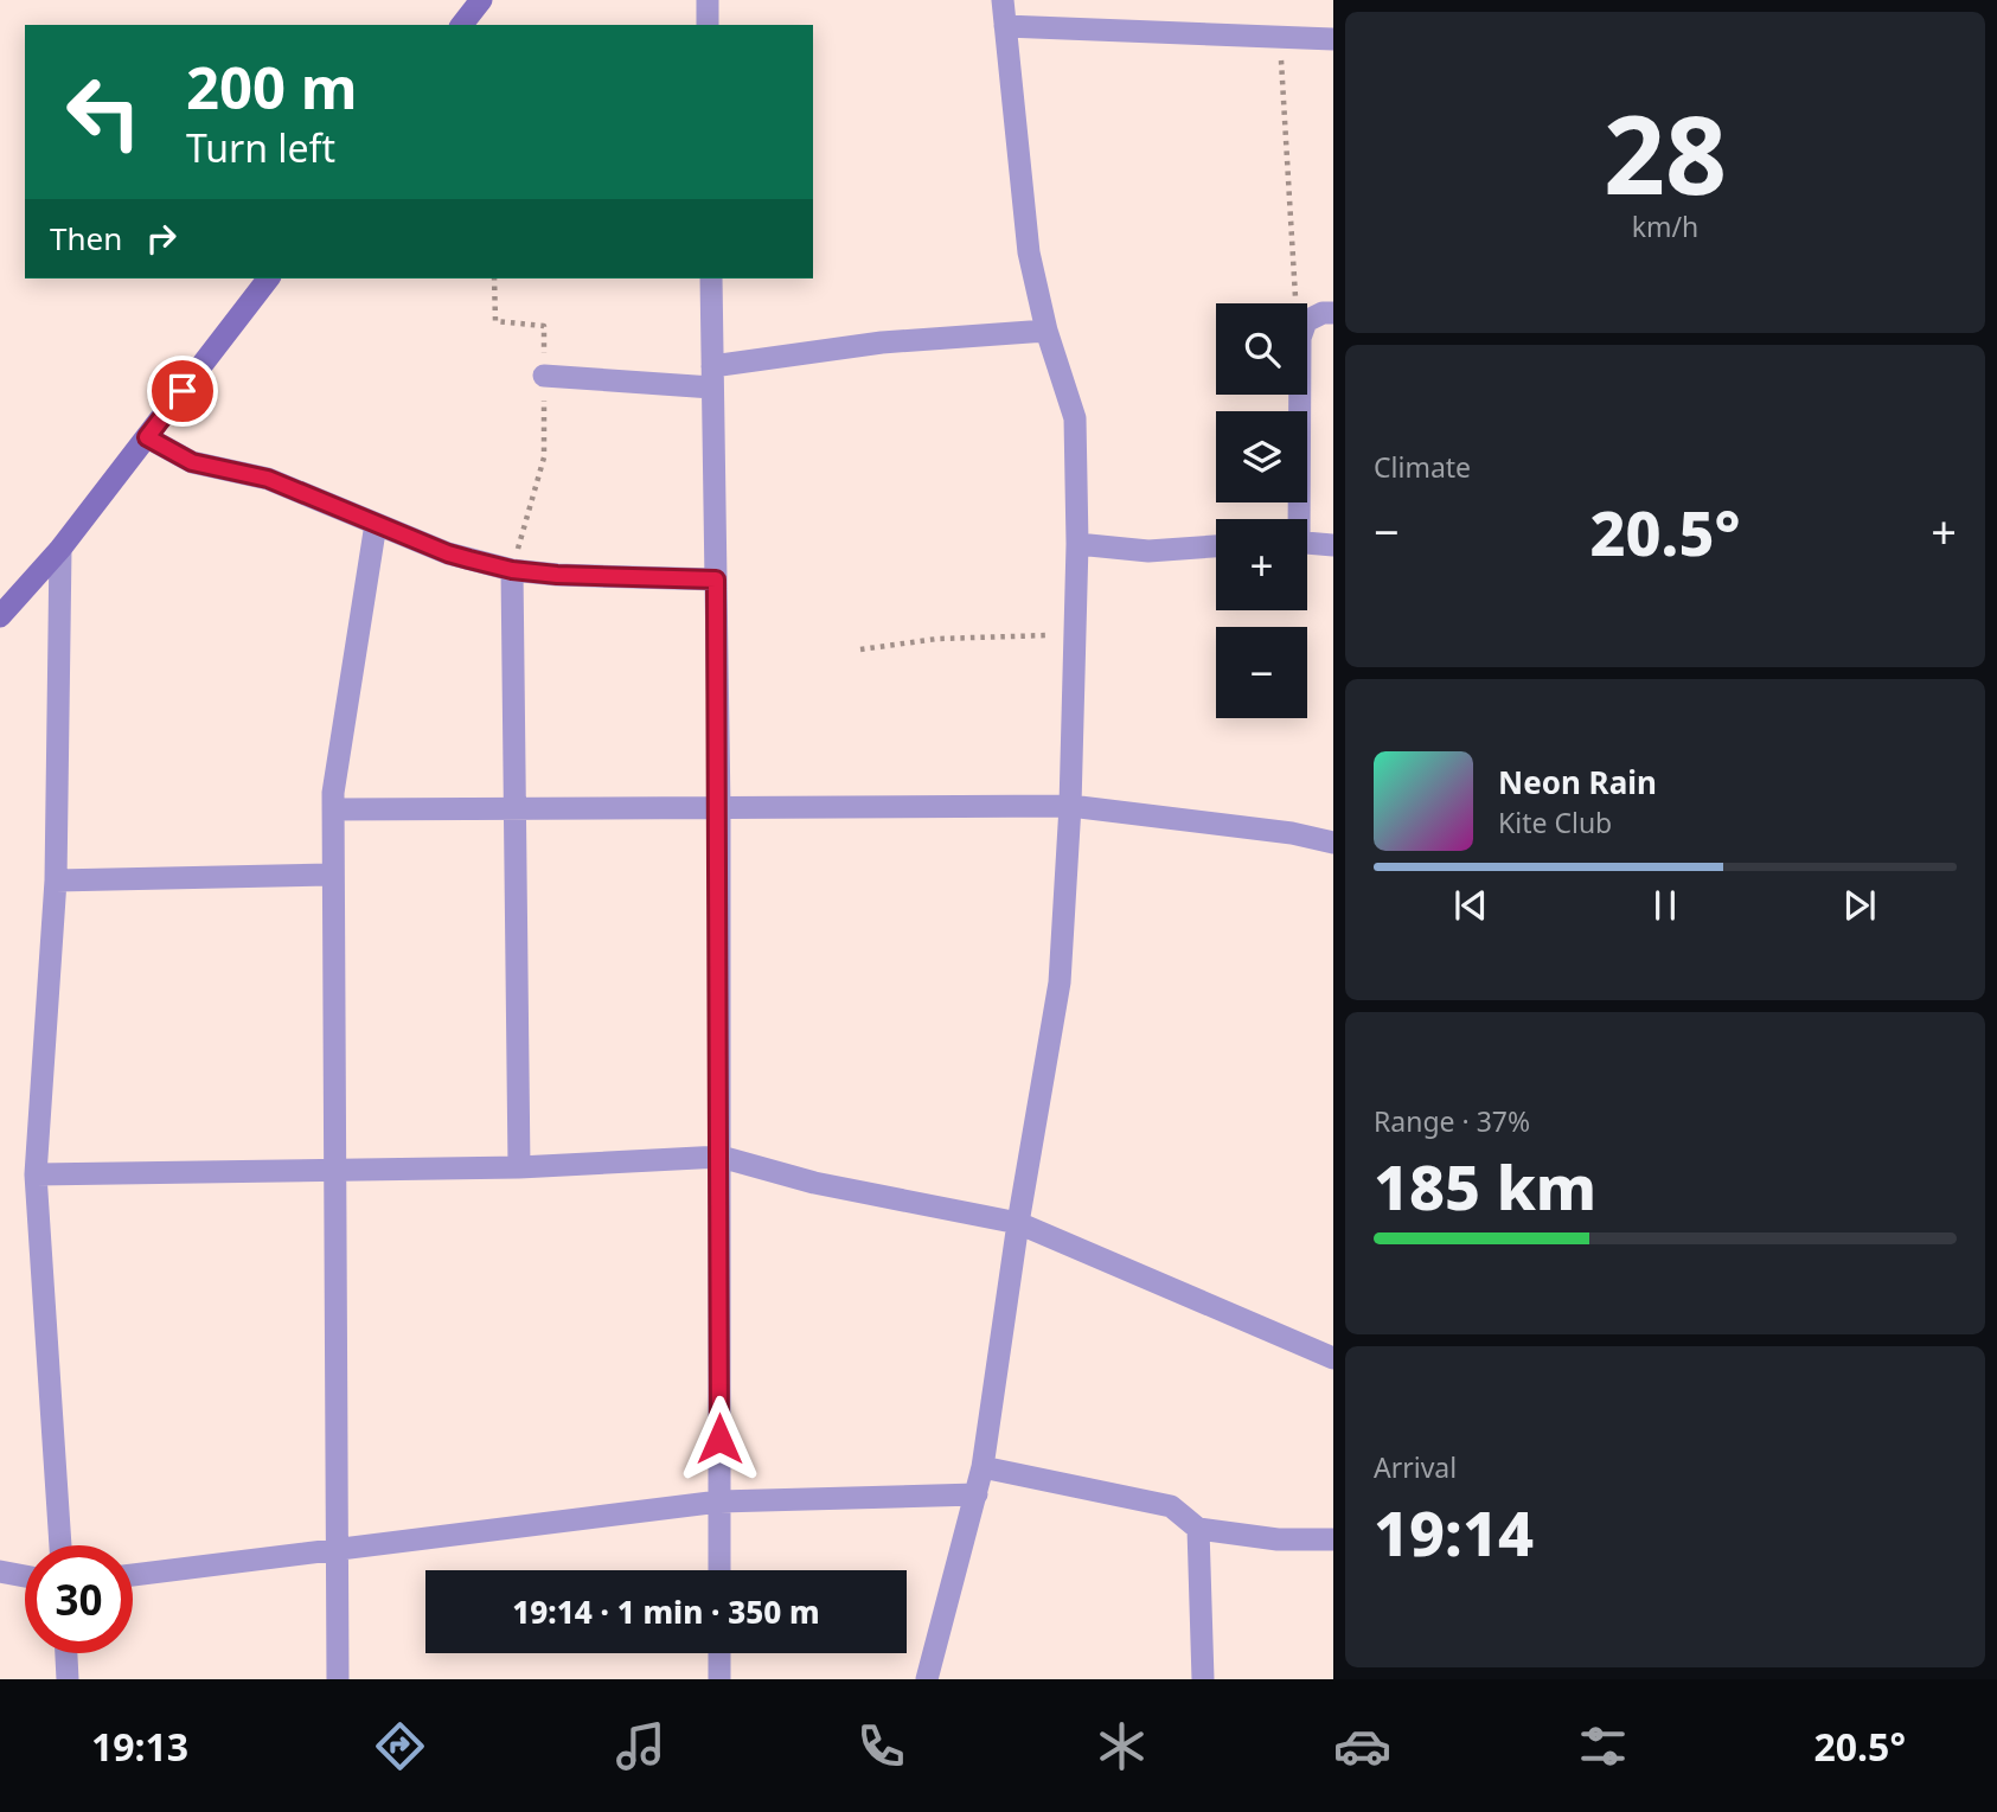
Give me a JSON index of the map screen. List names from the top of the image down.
{
  "page": {
    "tile": [
      ["28", "km/h"],
      "Climate",
      ["Range · 37%", "185 km"],
      ["Arrival", "19:14"]
    ],
    "turn": ["200 m", "Turn left"],
    "then": "Then",
    "map_buttons": ["+", "−"],
    "heat": ["−", "20.5°", "+"],
    "song": ["Neon Rain", "Kite Club"],
    "limit": "30",
    "trip": "19:14 · 1 min · 350 m",
    "tabs": ["19:13", "20.5°"]
  }
}
